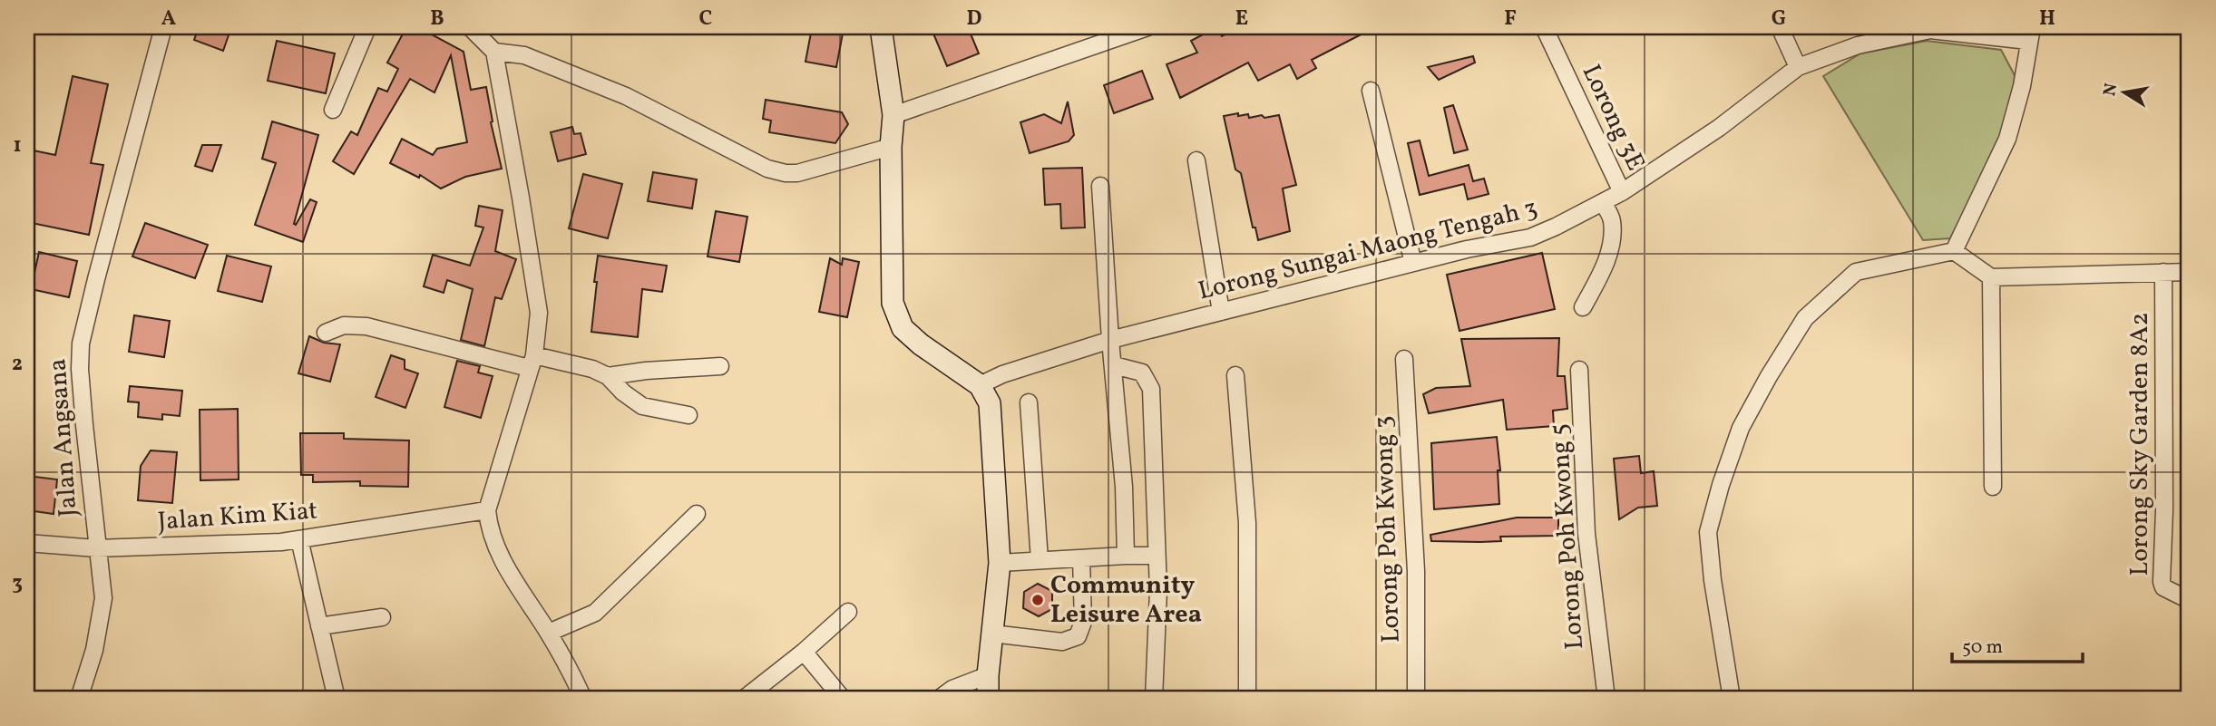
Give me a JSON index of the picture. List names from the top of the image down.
{
  "streets": {
    "street": [
      "Lorong 3E",
      "Lorong Sungai Maong Tengah 3",
      "Jalan Angsana",
      "Lorong Sky Garden 8A2",
      "Jalan Kim Kiat",
      "Lorong Poh Kwong 3",
      "Lorong Poh Kwong 5"
    ]
  },
  "crossings": [
    ["Lorong 3E", "Lorong Sungai Maong Tengah 3"],
    ["Jalan Angsana", "Jalan Kim Kiat"]
  ],
  "places": ["Community Leisure Area"],
  "scale_bar": "50 m",
  "north": "left",
  "grid": {
    "columns": [
      "A",
      "B",
      "C",
      "D",
      "E",
      "F",
      "G",
      "H"
    ],
    "rows": ["1", "2", "3"]
  }
}
